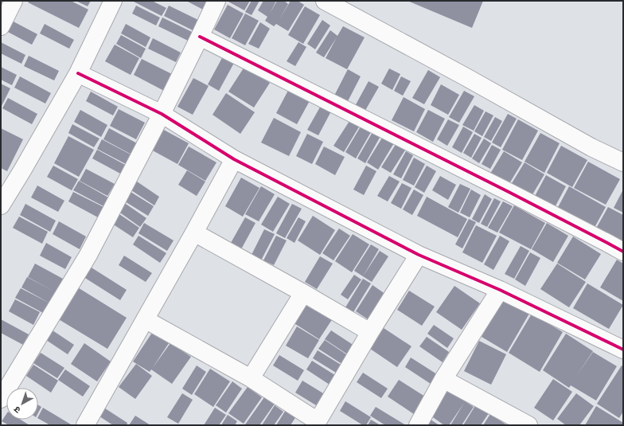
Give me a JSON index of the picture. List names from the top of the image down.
{
  "north": "bottom left"
}
